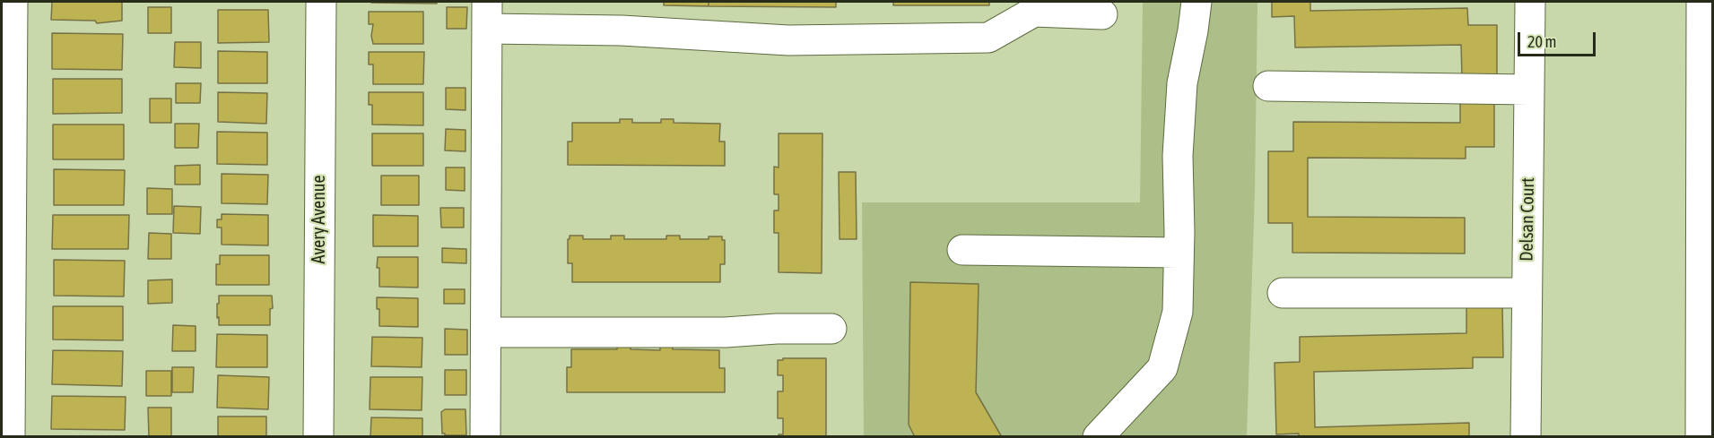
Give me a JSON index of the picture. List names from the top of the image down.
{
  "streets": {
    "street": ["Avery Avenue", "Delsan Court"]
  },
  "scale_bar": "20 m"
}
